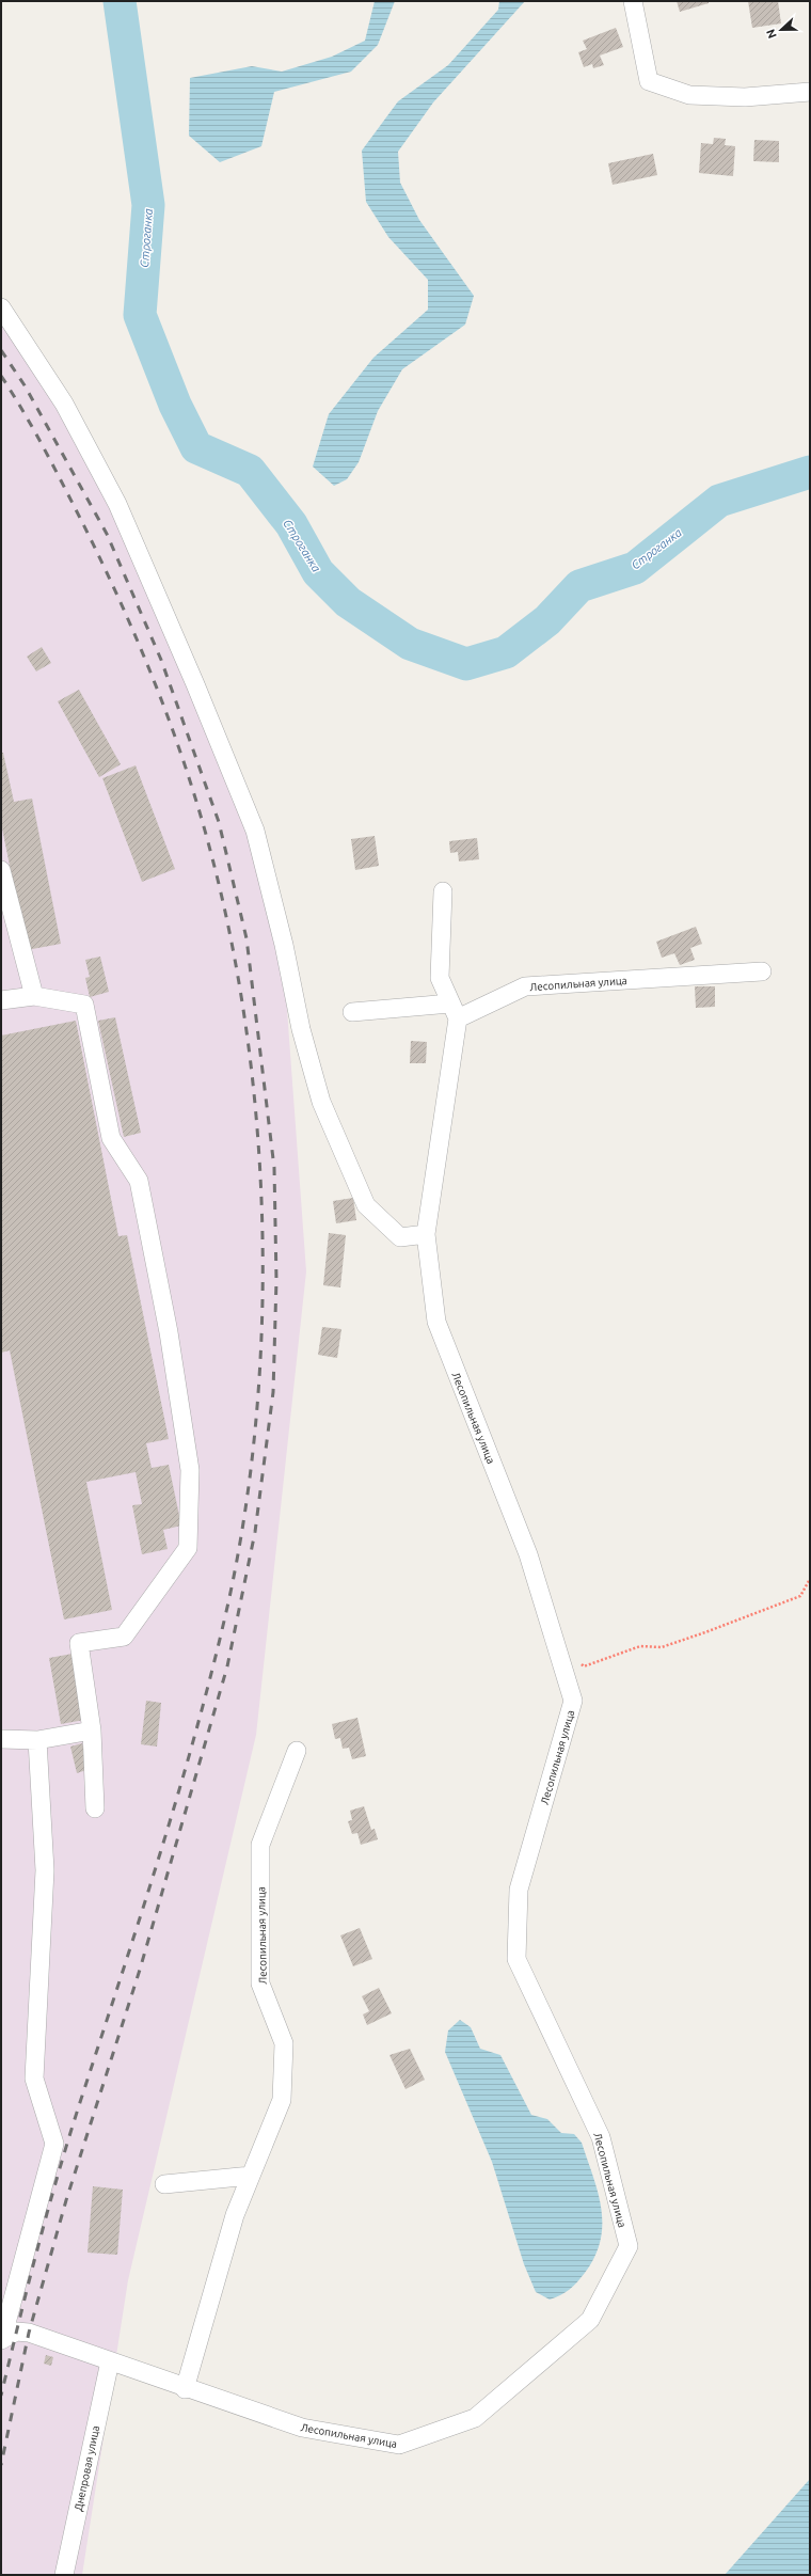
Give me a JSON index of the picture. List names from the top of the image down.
{
  "streets": {
    "street": ["Лесопильная улица", "Днепровая улица"]
  },
  "crossings": [
    ["Лесопильная улица", "Днепровая улица"]
  ],
  "water": ["Строганка"],
  "north": "left"
}
